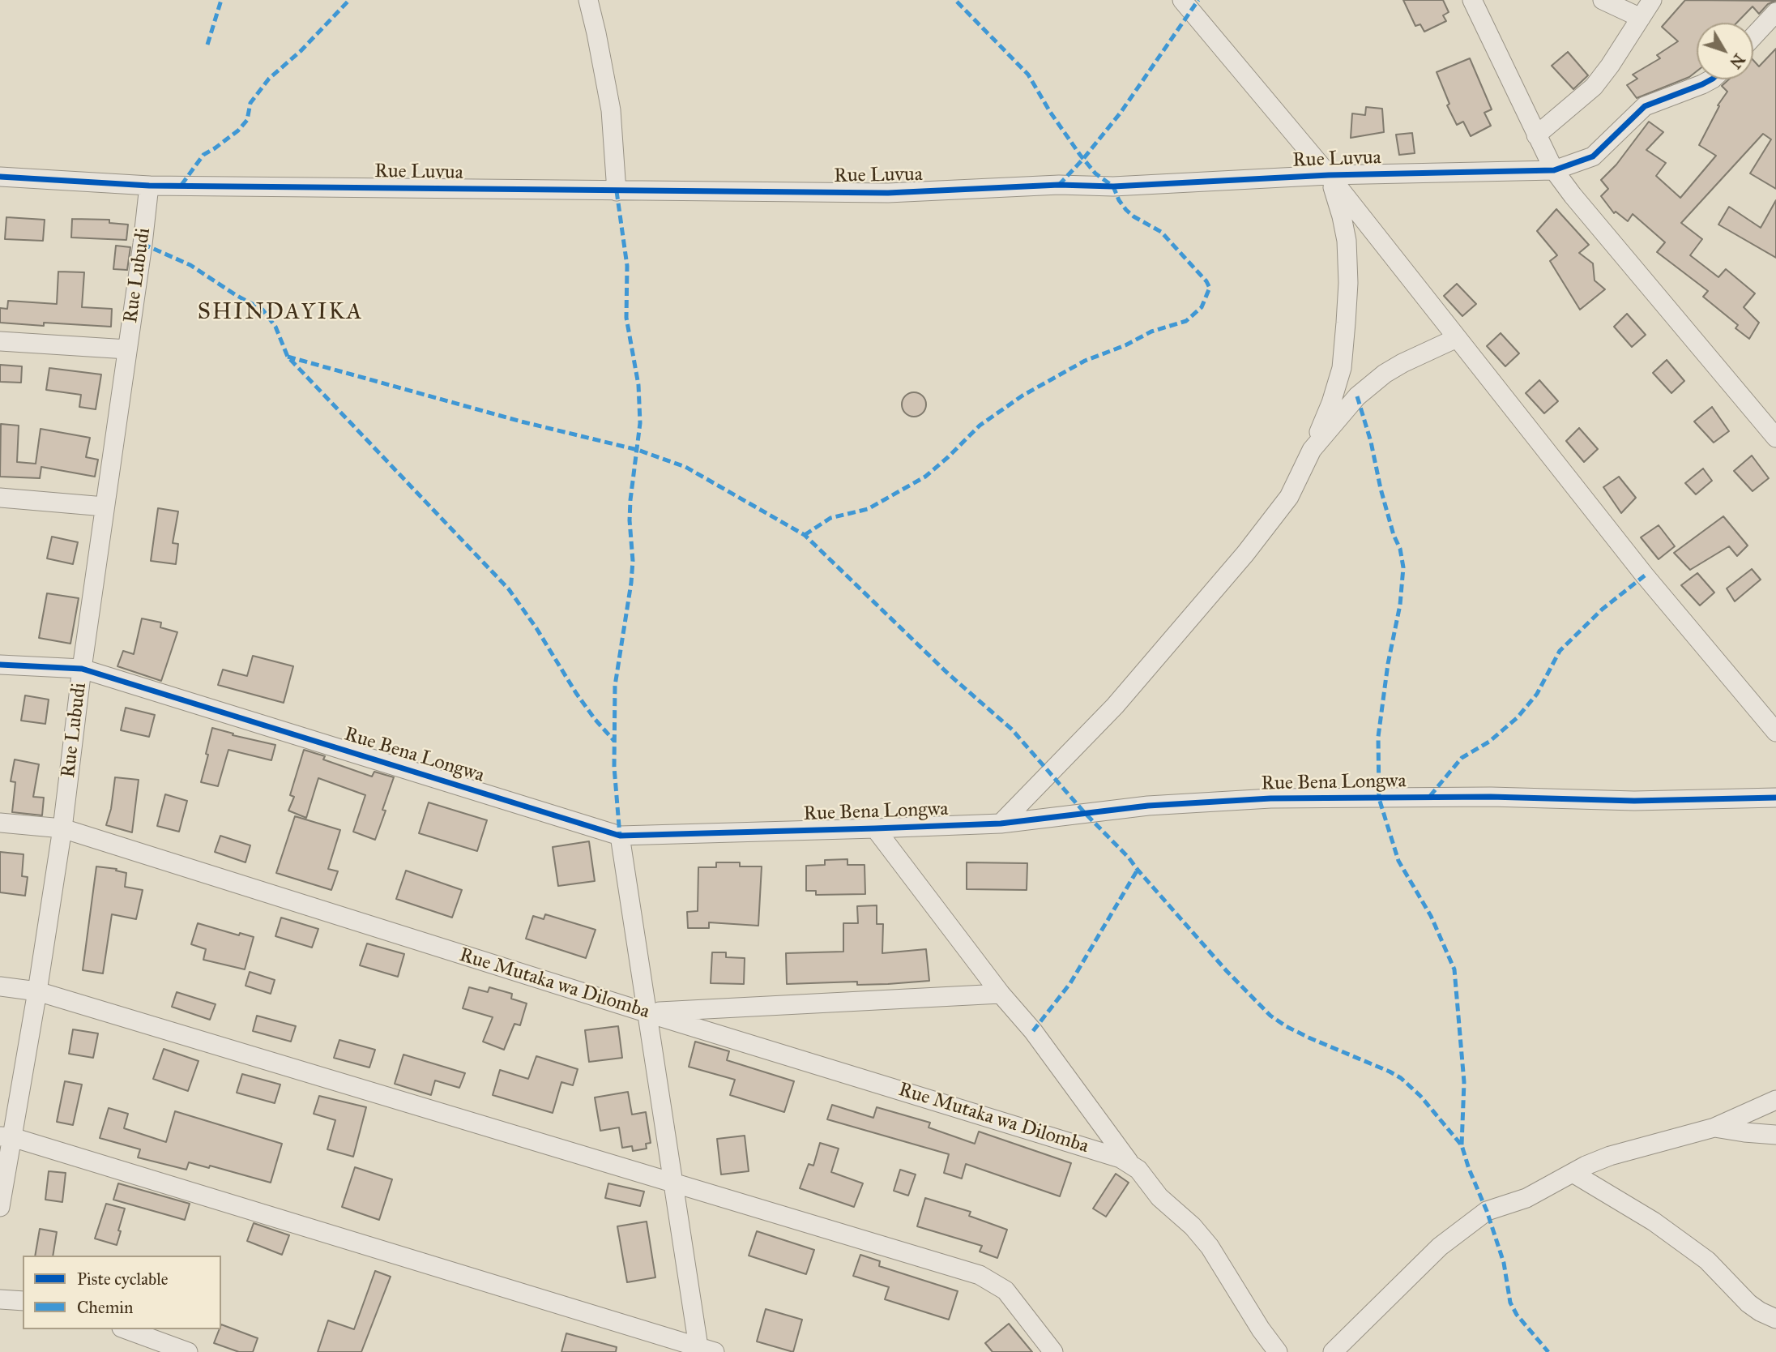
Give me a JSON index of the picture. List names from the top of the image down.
{
  "streets": {
    "street": [
      "Rue Luvua",
      "Rue Lubudi",
      "Rue Bena Longwa",
      "Rue Mutaka wa Dilomba"
    ]
  },
  "crossings": [
    ["Rue Luvua", "Rue Lubudi"],
    ["Rue Lubudi", "Rue Bena Longwa"],
    ["Rue Lubudi", "Rue Mutaka wa Dilomba"]
  ],
  "districts": ["SHINDAYIKA"],
  "legend": ["Piste cyclable", "Chemin"],
  "north": "bottom right"
}
